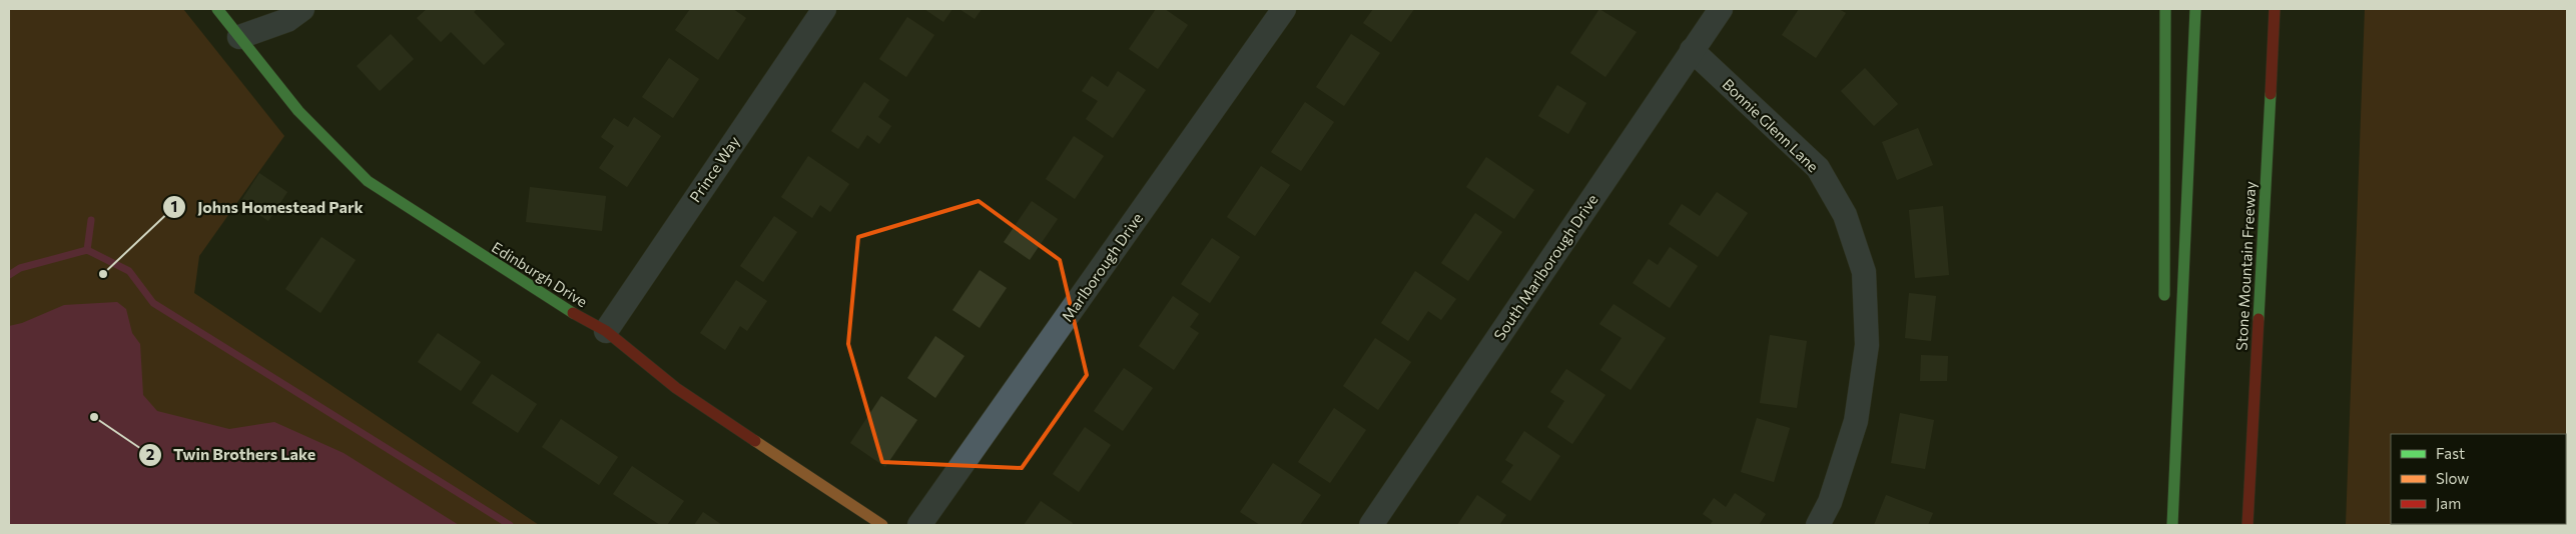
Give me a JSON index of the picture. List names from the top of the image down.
{
  "streets": {
    "main road": ["Stone Mountain Freeway", "Edinburgh Drive"],
    "street": [
      "Bonnie Glenn Lane",
      "Prince Way",
      "Marlborough Drive",
      "South Marlborough Drive"
    ]
  },
  "crossings": [
    ["Bonnie Glenn Lane", "South Marlborough Drive"],
    ["Prince Way", "Edinburgh Drive"]
  ],
  "places": ["Johns Homestead Park", "Twin Brothers Lake"],
  "legend": ["Fast", "Slow", "Jam"]
}
